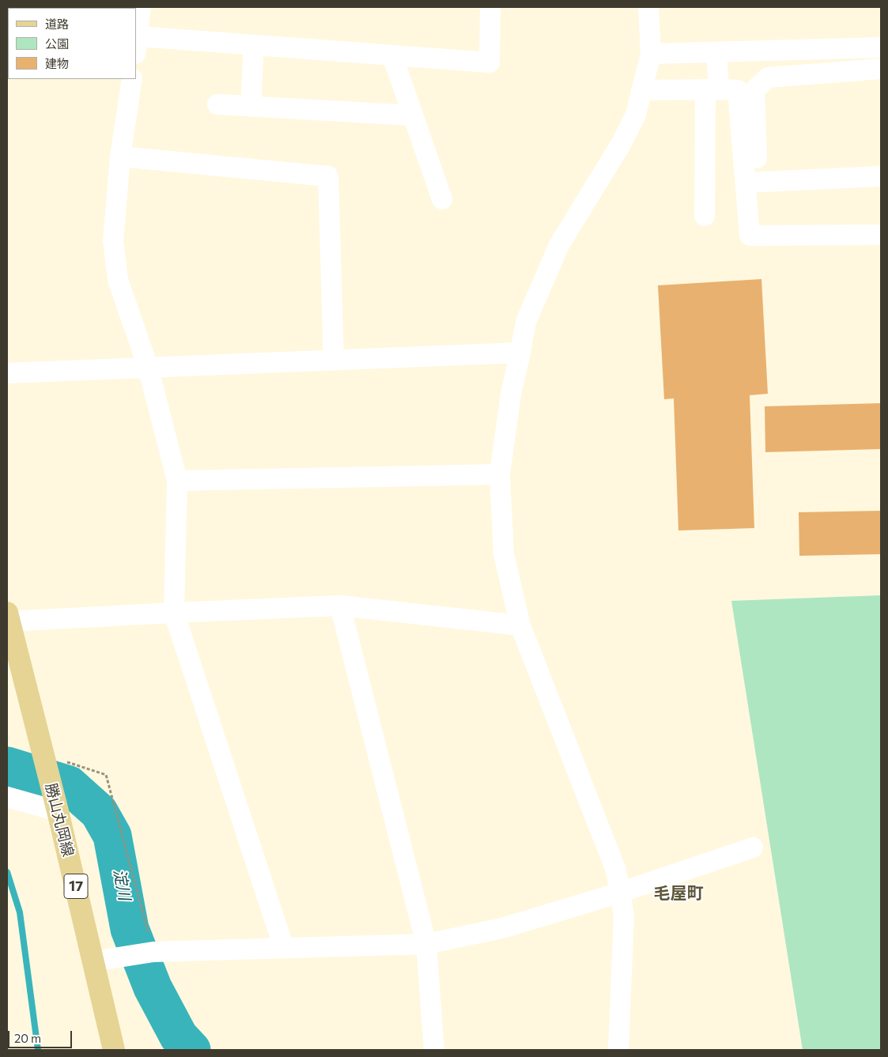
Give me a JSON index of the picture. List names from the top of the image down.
{
  "streets": {
    "main road": ["勝山丸岡線", "17"]
  },
  "districts": ["毛屋町"],
  "water": ["淀川"],
  "legend": ["道路", "公園", "建物"],
  "scale_bar": "20 m"
}
